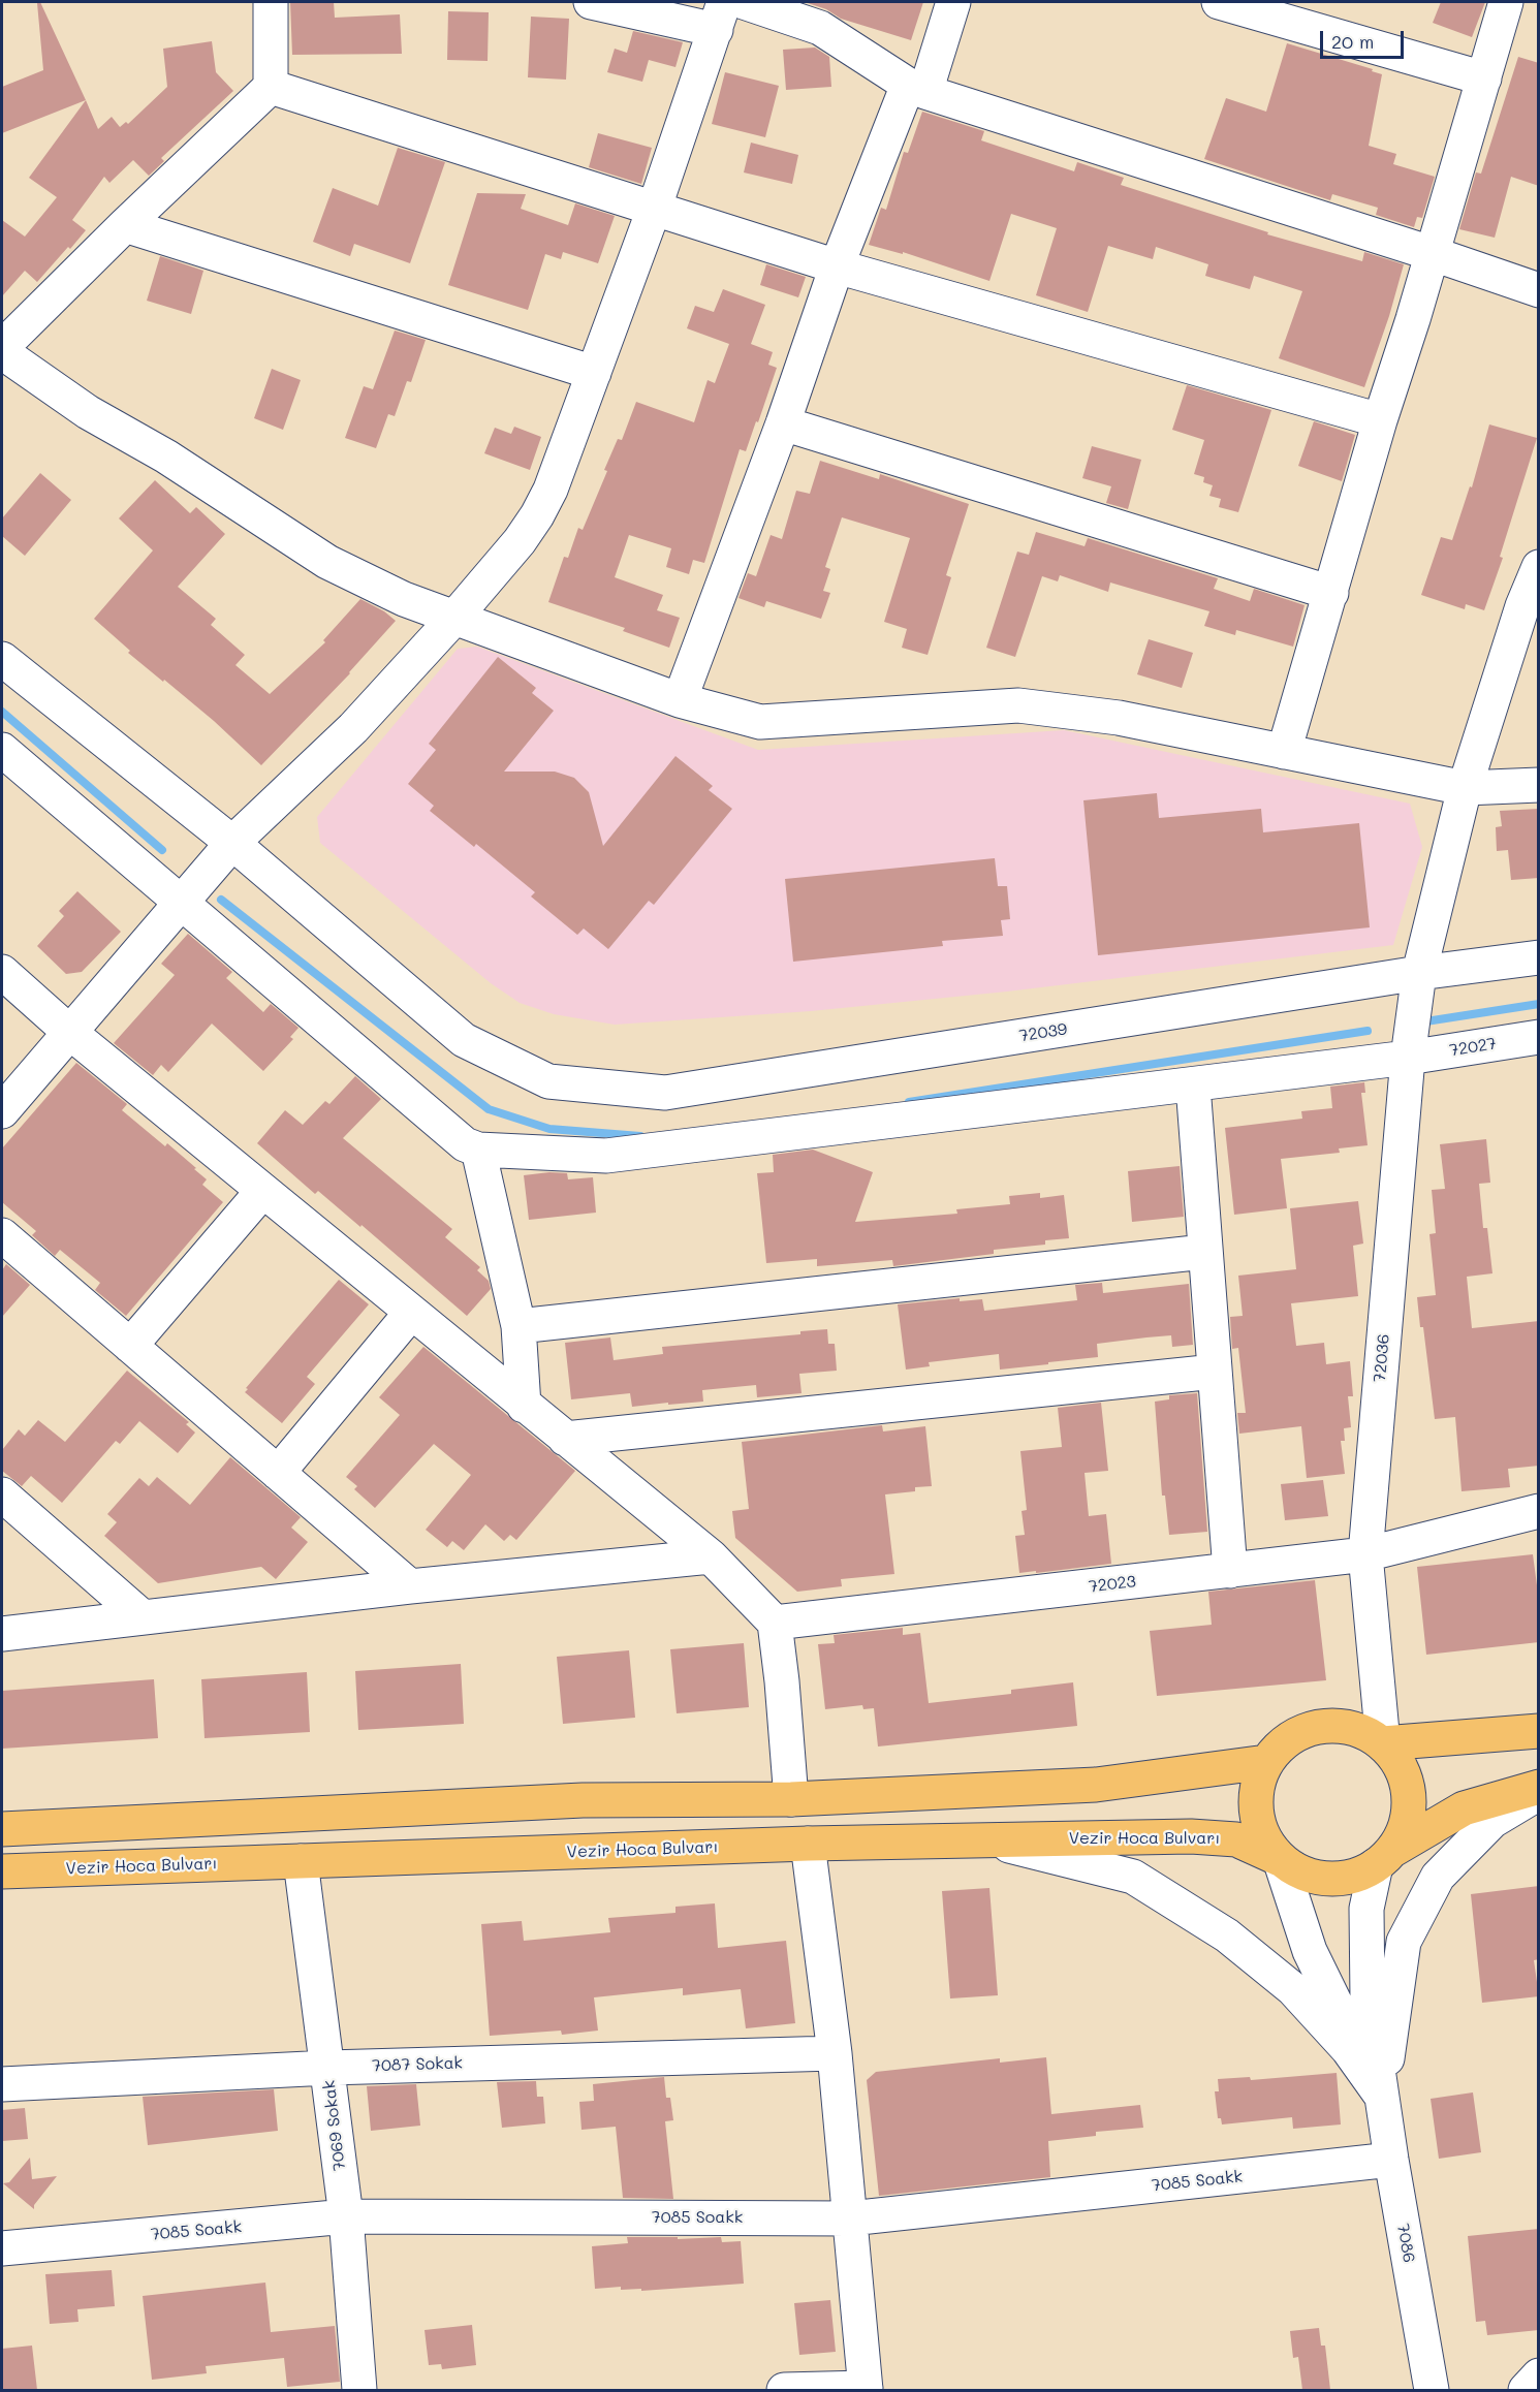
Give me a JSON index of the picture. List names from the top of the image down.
{
  "streets": {
    "main road": ["Vezir Hoca Bulvarı"],
    "street": [
      "72039",
      "72027",
      "72036",
      "72023",
      "7087 Sokak",
      "7069 Sokak",
      "7085 Soakk",
      "7086"
    ]
  },
  "crossings": [
    ["72039", "72036"],
    ["72027", "72036"],
    ["72036", "72023"],
    ["72036", "Vezir Hoca Bulvarı"],
    ["72036", "7086"],
    ["Vezir Hoca Bulvarı", "7069 Sokak"],
    ["Vezir Hoca Bulvarı", "7086"],
    ["7087 Sokak", "7069 Sokak"],
    ["7069 Sokak", "7085 Soakk"],
    ["7085 Soakk", "7086"]
  ],
  "scale_bar": "20 m"
}
